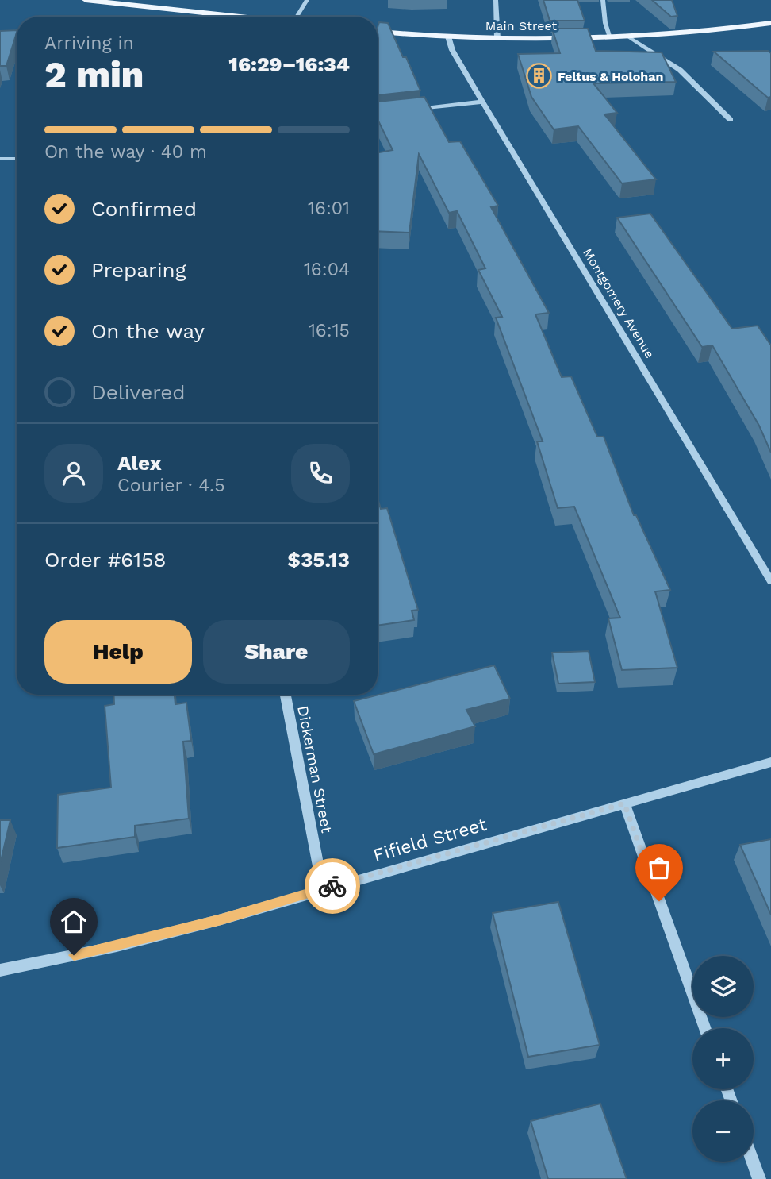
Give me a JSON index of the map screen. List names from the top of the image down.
{
  "streets": {
    "main road": ["Main Street"],
    "street": ["Montgomery Avenue", "Dickerman Street", "Fifield Street"]
  },
  "crossings": [
    ["Main Street", "Montgomery Avenue"],
    ["Dickerman Street", "Fifield Street"]
  ],
  "places": {
    "building": ["Feltus & Holohan"]
  },
  "page": {
    "heading": ["2 min", "Arriving in", "16:29–16:34"],
    "panel": [
      "Alex",
      "Courier · 4.5",
      "Order #6158",
      "$35.13"
    ],
    "bar": "On the way · 40 m",
    "list": [
      ["Confirmed", "16:01"],
      ["Preparing", "16:04"],
      ["On the way", "16:15"],
      "Delivered"
    ],
    "buttons": ["Help", "Share"],
    "map_buttons": ["+", "−"]
  }
}
